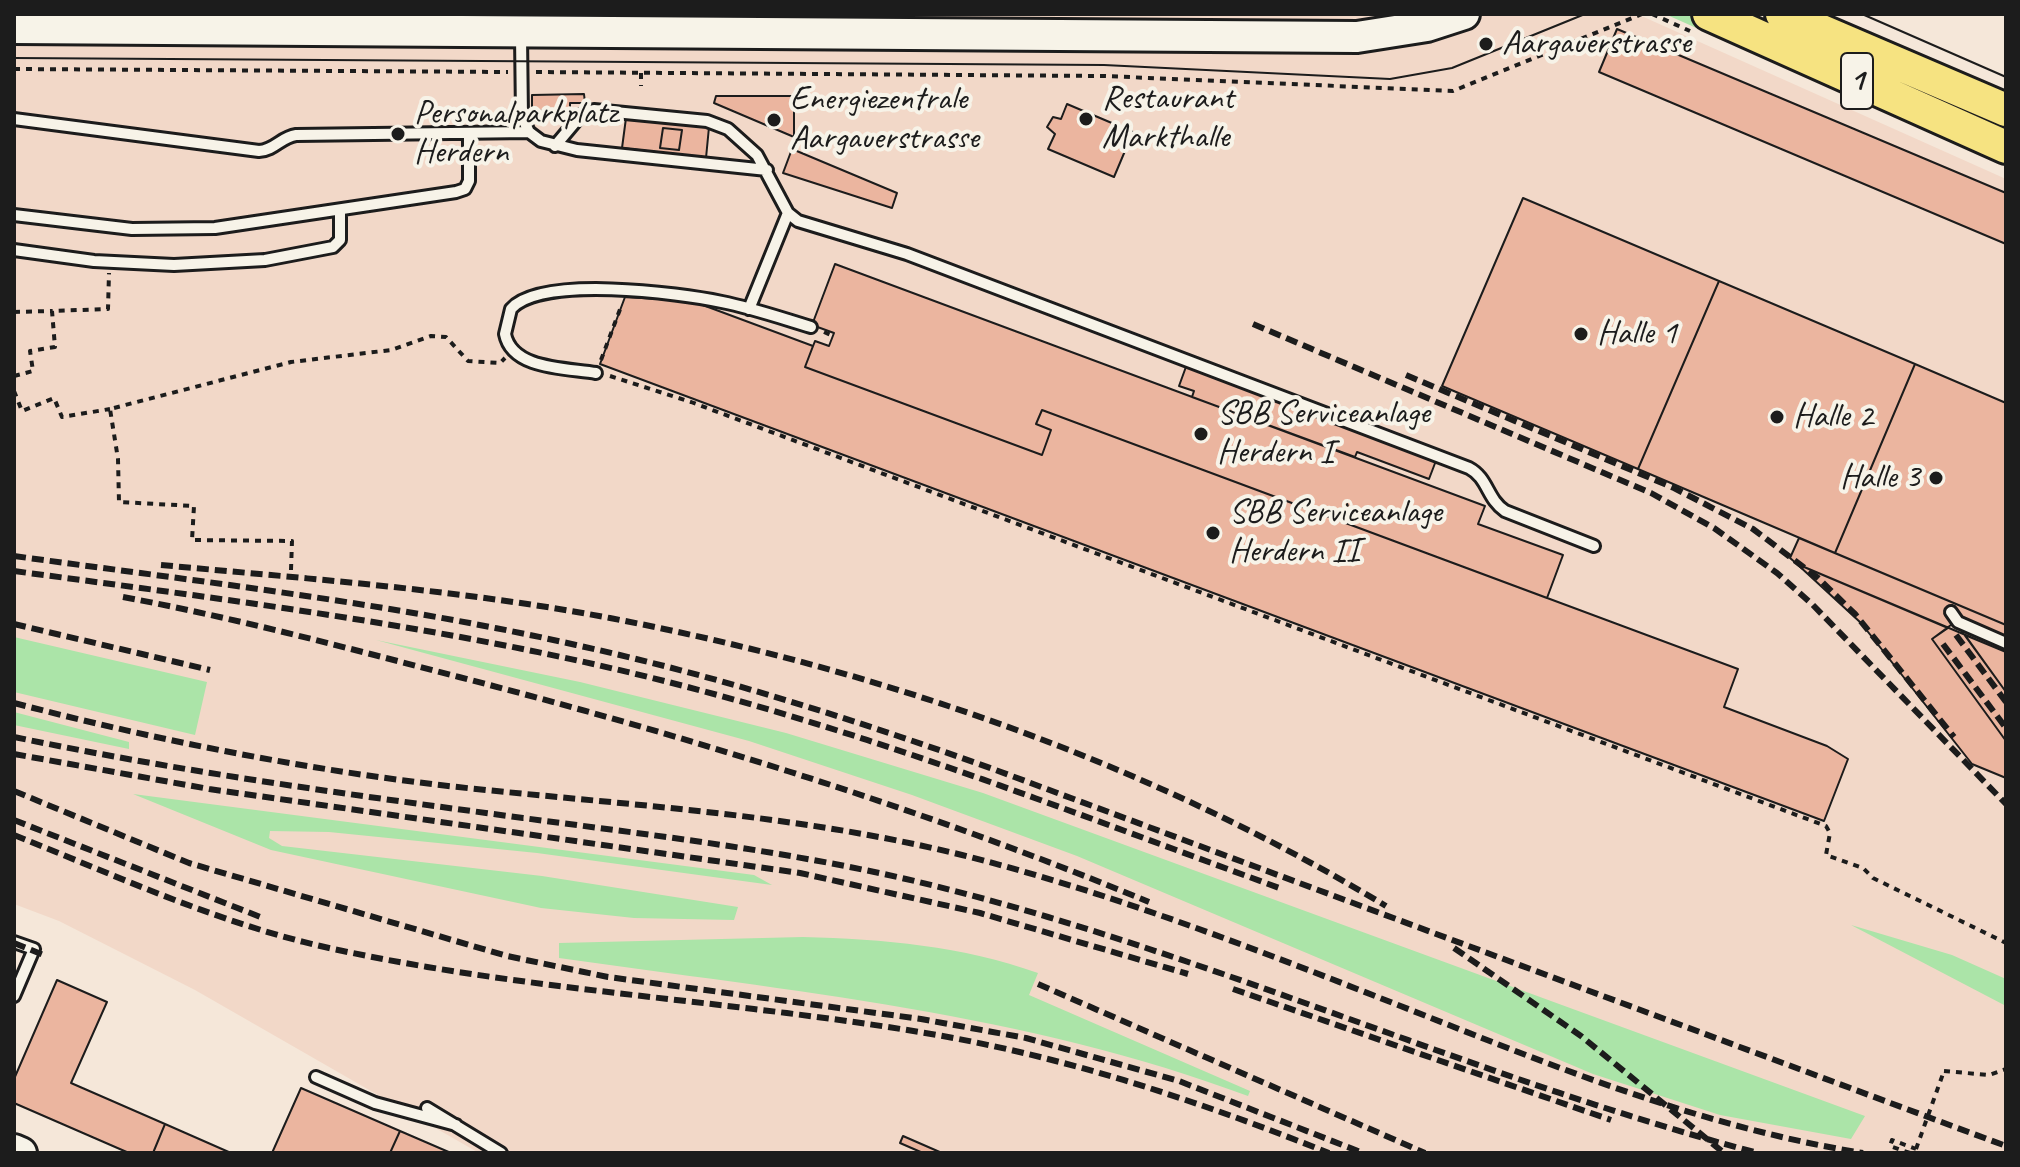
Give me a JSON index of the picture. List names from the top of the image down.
{
  "streets": {
    "main road": ["1"]
  },
  "places": [
    "Aargauerstrasse",
    "Restaurant Markthalle",
    "Energiezentrale Aargauerstrasse",
    "Personalparkplatz Herdern",
    "Halle 1",
    "Halle 2",
    "SBB Serviceanlage Herdern I",
    "Halle 3",
    "SBB Serviceanlage Herdern II"
  ]
}
